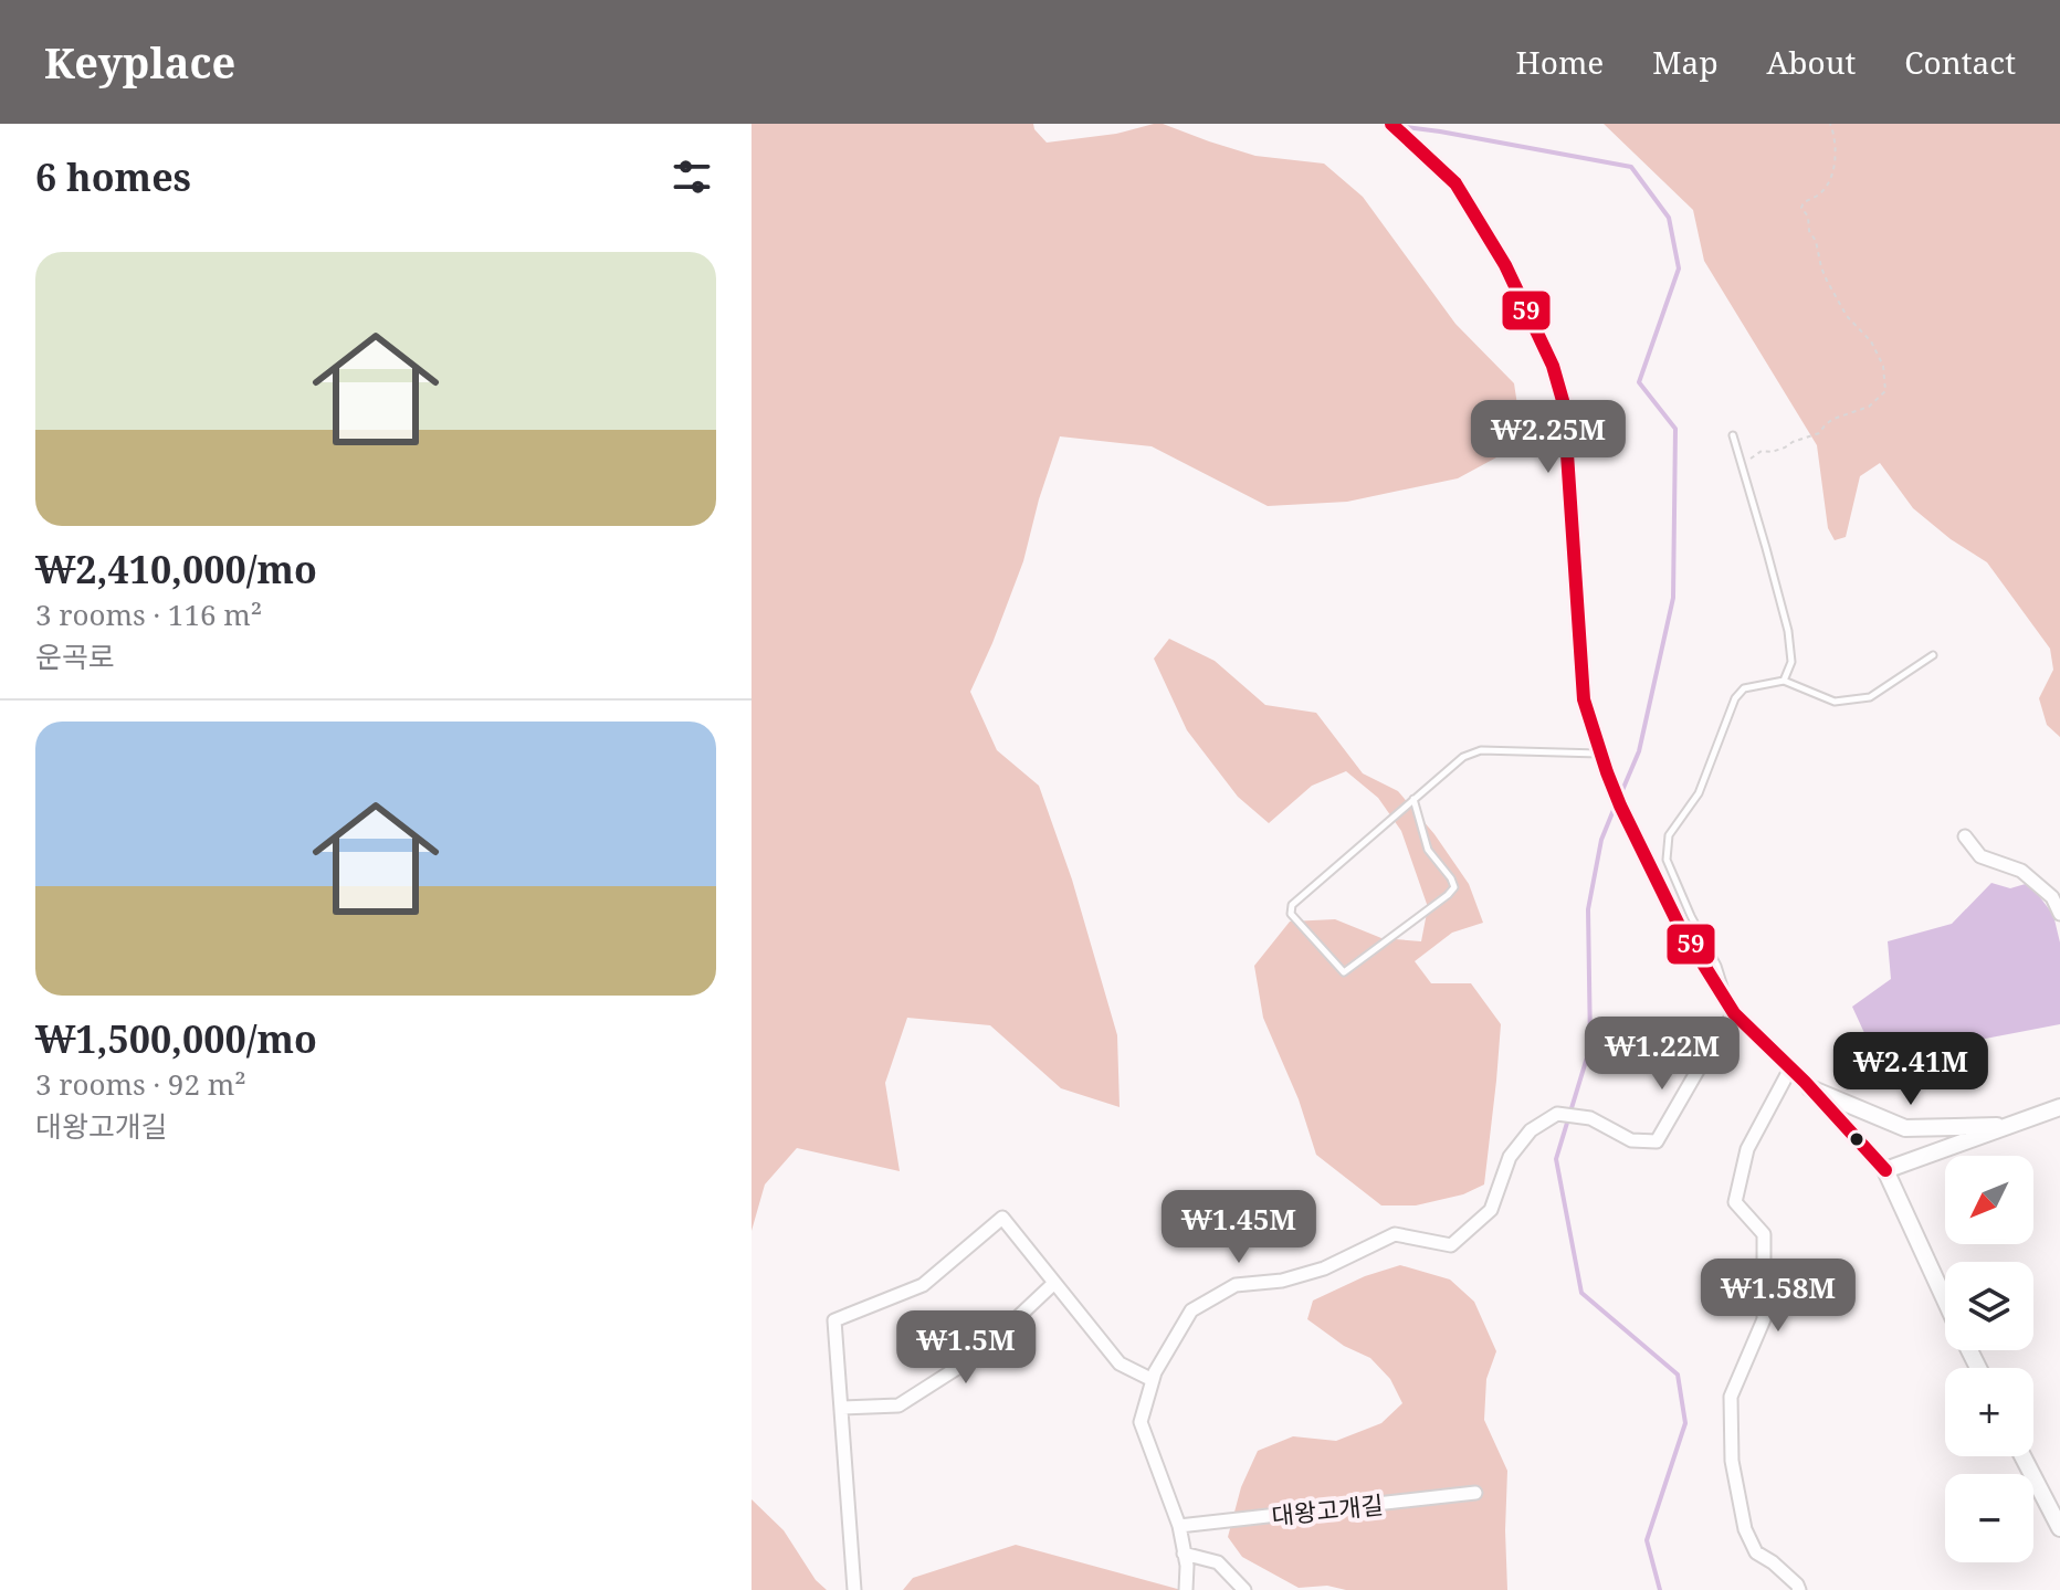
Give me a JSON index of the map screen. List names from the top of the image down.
{
  "streets": {
    "street": ["대왕고개길"]
  },
  "lines": ["transit line 59"],
  "north": "bottom left",
  "page": {
    "header": "Keyplace",
    "nav": [
      "Home",
      "Map",
      "About",
      "Contact"
    ],
    "heading": "6 homes",
    "list": [
      {
        "name": "₩2,410,000/mo",
        "note": "3 rooms · 116 m² · 운곡로"
      },
      {
        "name": "₩1,500,000/mo",
        "note": "3 rooms · 92 m² · 대왕고개길"
      }
    ],
    "price": [
      "₩2.25M",
      "₩1.22M",
      "₩2.41M",
      "₩1.45M",
      "₩1.58M",
      "₩1.5M"
    ],
    "map_buttons": ["+", "−"]
  }
}
